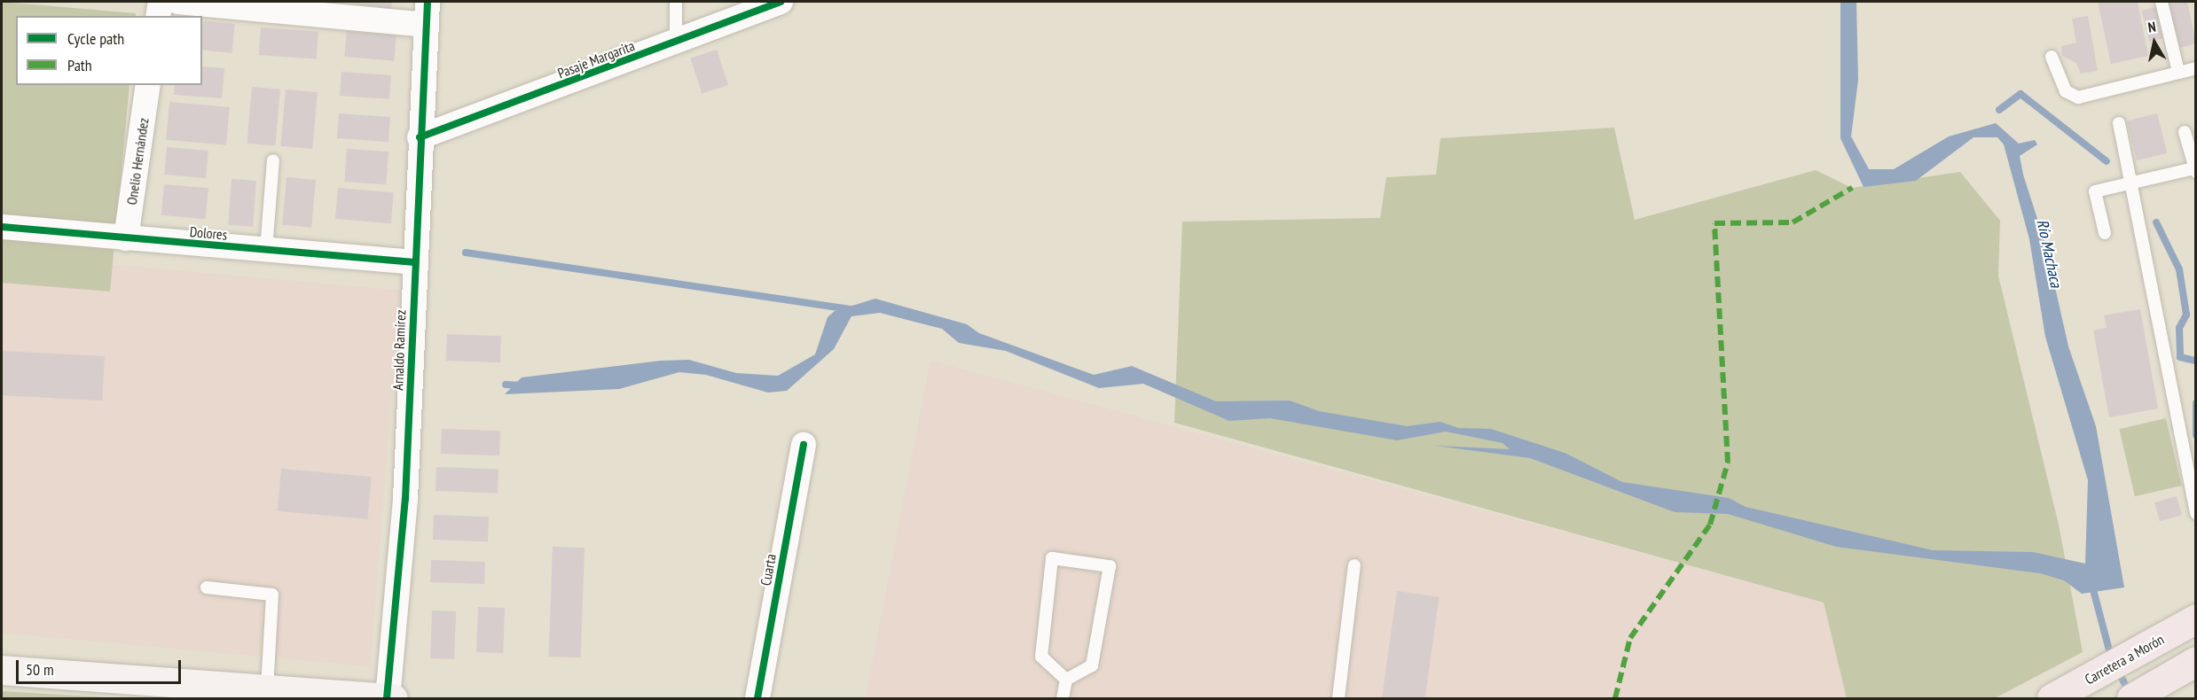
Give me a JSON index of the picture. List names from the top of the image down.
{
  "streets": {
    "main road": ["Carretera a Morón"],
    "street": [
      "Pasaje Margarita",
      "Onelio Hernández",
      "Dolores",
      "Arnaldo Ramírez",
      "Cuarta"
    ]
  },
  "crossings": [
    ["Pasaje Margarita", "Arnaldo Ramírez"],
    ["Onelio Hernández", "Dolores"],
    ["Dolores", "Arnaldo Ramírez"]
  ],
  "water": ["Río Machaca"],
  "legend": ["Cycle path", "Path"],
  "scale_bar": "50 m",
  "north": "top"
}
